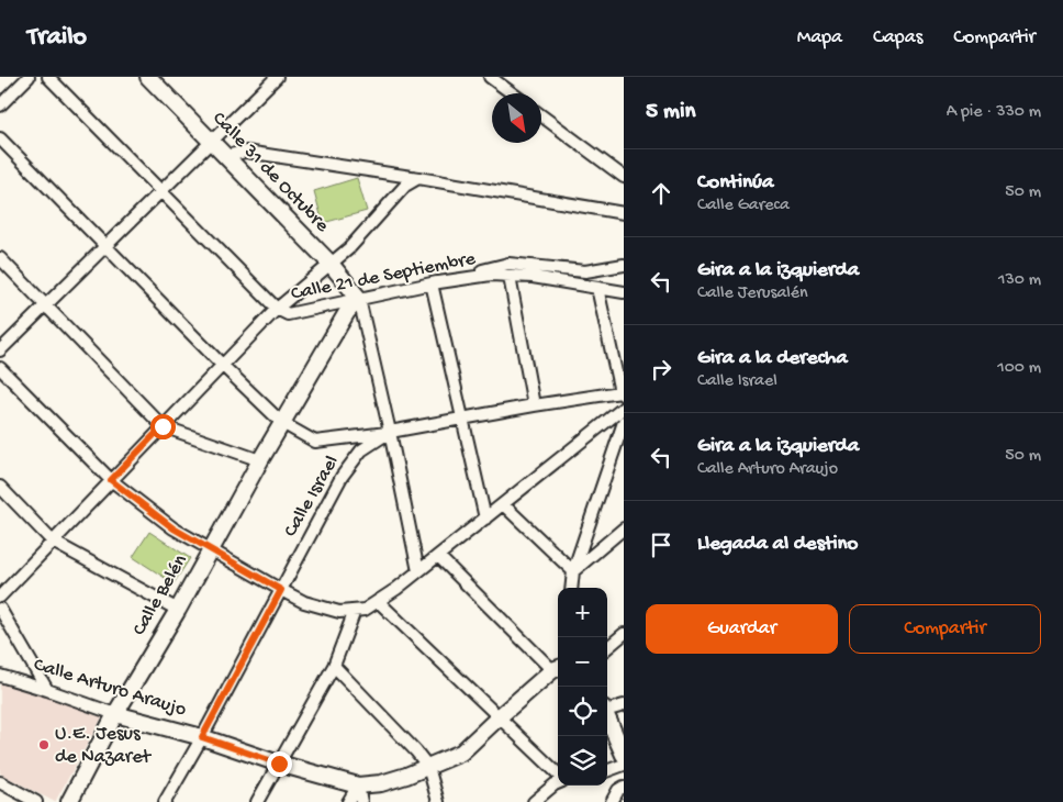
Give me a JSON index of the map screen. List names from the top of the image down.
{
  "streets": {
    "main road": ["Calle 31 de Octubre", "Calle Belén", "Calle Arturo Araujo"],
    "street": ["Calle 21 de Septiembre", "Calle Israel"]
  },
  "crossings": [
    ["Calle 31 de Octubre", "Calle 21 de Septiembre"],
    ["Calle 31 de Octubre", "Calle Belén"],
    ["Calle 21 de Septiembre", "Calle Belén"],
    ["Calle Israel", "Calle Arturo Araujo"],
    ["Calle Belén", "Calle Arturo Araujo"]
  ],
  "places": ["U.E. Jesus de Nazaret"],
  "north": "bottom right",
  "page": {
    "header": "Trailo",
    "nav": ["Mapa", "Capas", "Compartir"],
    "heading": ["5 min", "A pie · 330 m"],
    "list": [
      ["Continúa", "Calle Gareca", "50 m"],
      ["Gira a la izquierda", "Calle Jerusalén", "130 m"],
      ["Gira a la derecha", "Calle Israel", "100 m"],
      ["Gira a la izquierda", "Calle Arturo Araujo", "50 m"],
      "Llegada al destino"
    ],
    "map_buttons": ["+", "−"],
    "buttons": ["Guardar", "Compartir"]
  }
}
